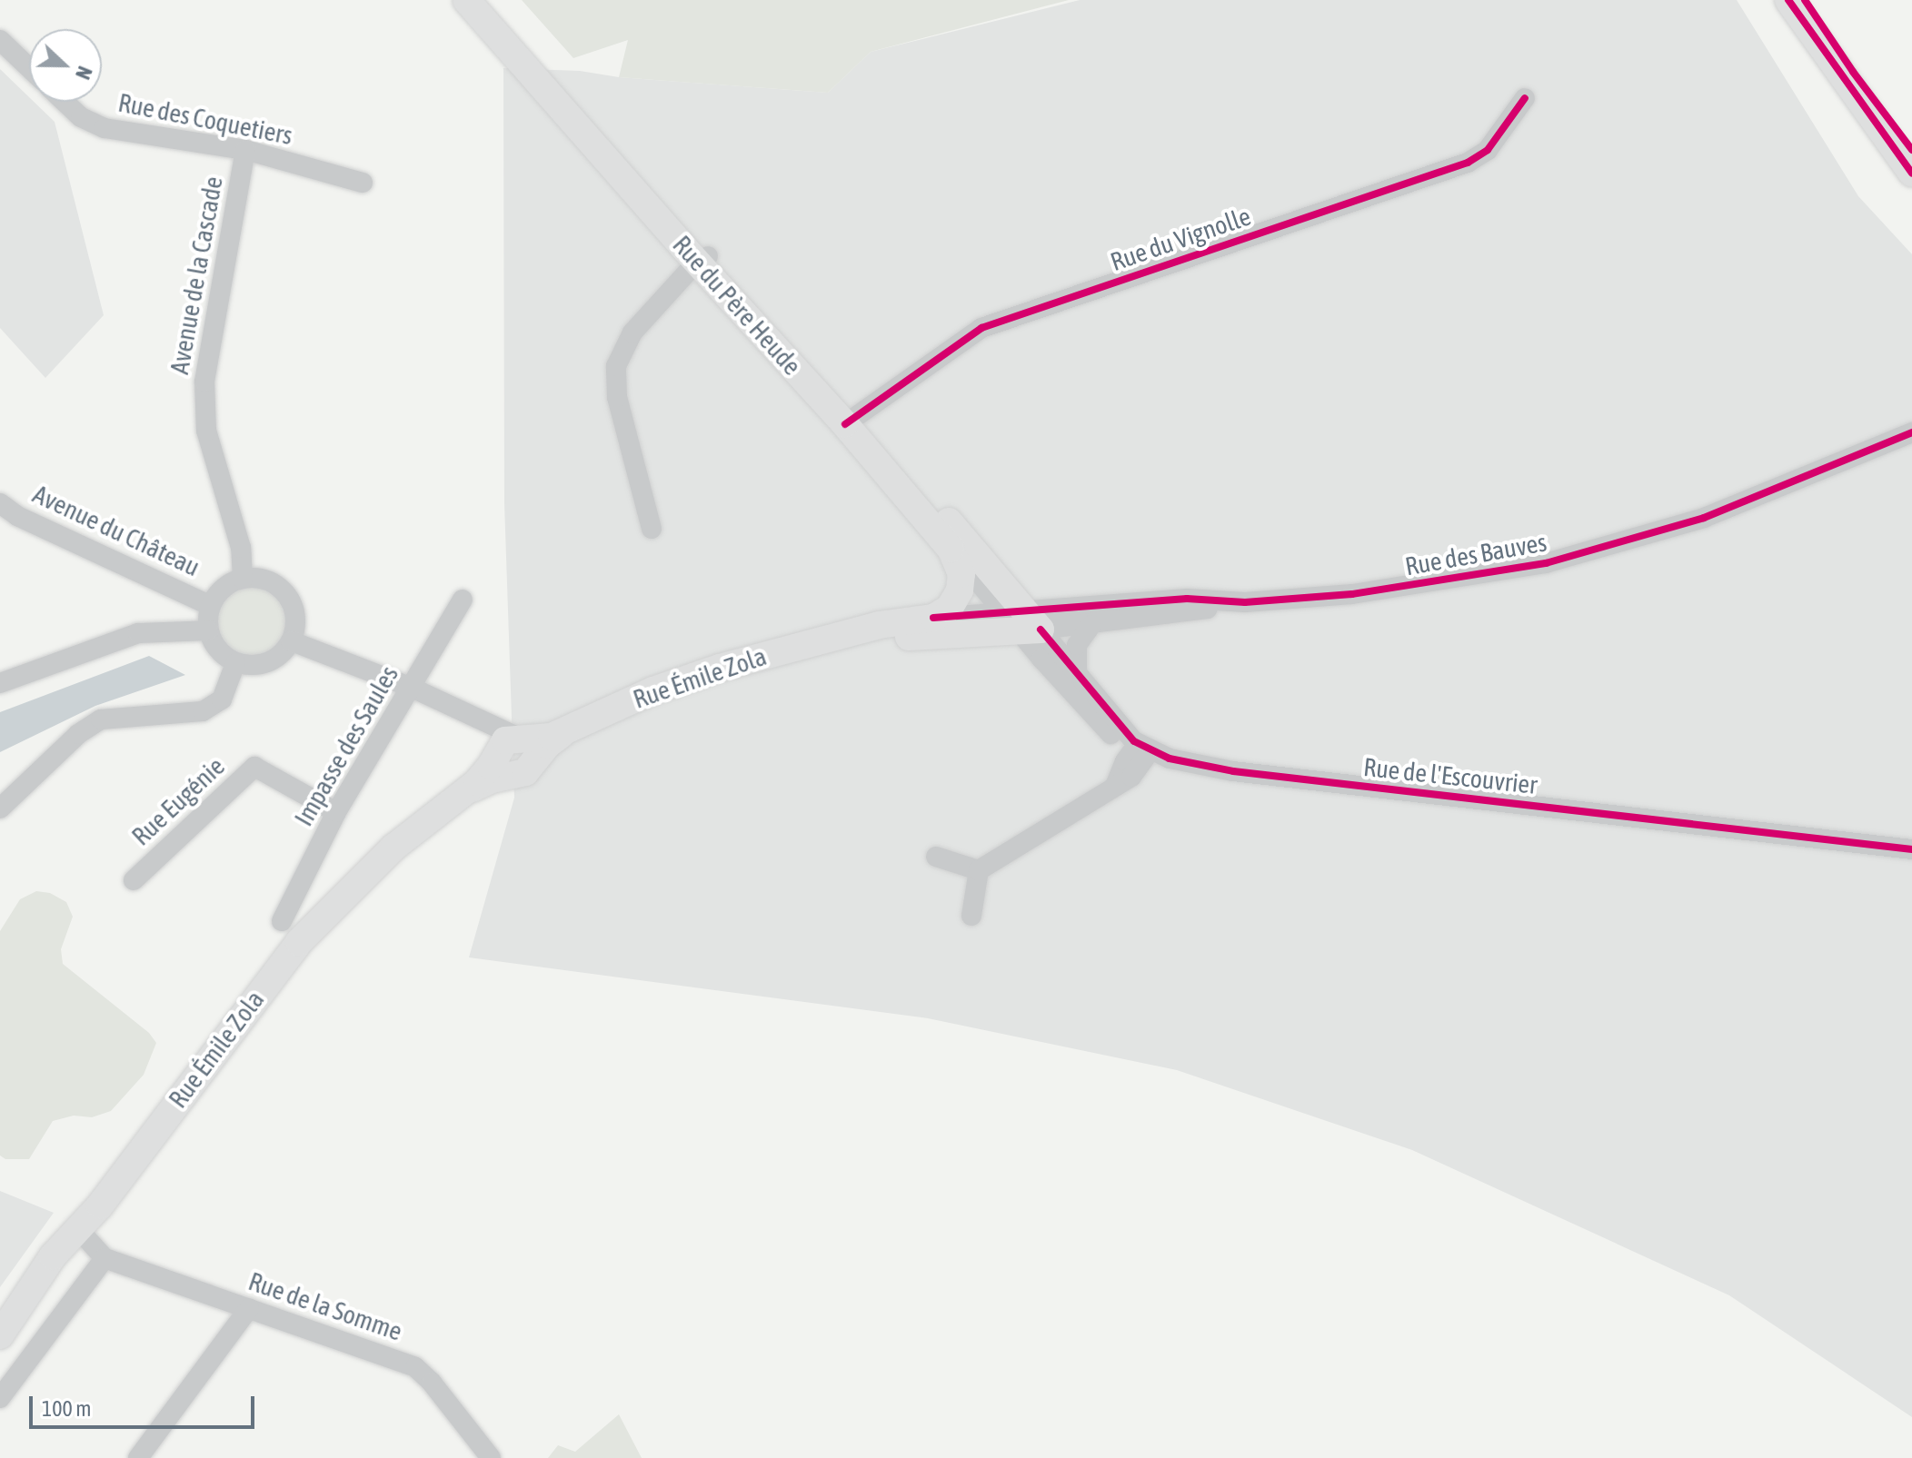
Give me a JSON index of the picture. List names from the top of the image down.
{
  "streets": {
    "main road": ["Rue du Père Heude", "Rue Émile Zola"],
    "street": [
      "Rue des Coquetiers",
      "Rue du Vignolle",
      "Avenue de la Cascade",
      "Avenue du Château",
      "Rue des Bauves",
      "Impasse des Saules",
      "Rue de l'Escouvrier",
      "Rue Eugénie",
      "Rue de la Somme"
    ]
  },
  "crossings": [
    ["Rue des Coquetiers", "Avenue de la Cascade"],
    ["Rue du Vignolle", "Rue du Père Heude"],
    ["Avenue de la Cascade", "Avenue du Château"],
    ["Rue du Père Heude", "Rue des Bauves"],
    ["Rue du Père Heude", "Rue Émile Zola"],
    ["Rue des Bauves", "Rue Émile Zola"],
    ["Impasse des Saules", "Rue Eugénie"]
  ],
  "scale_bar": "100 m",
  "north": "right"
}
